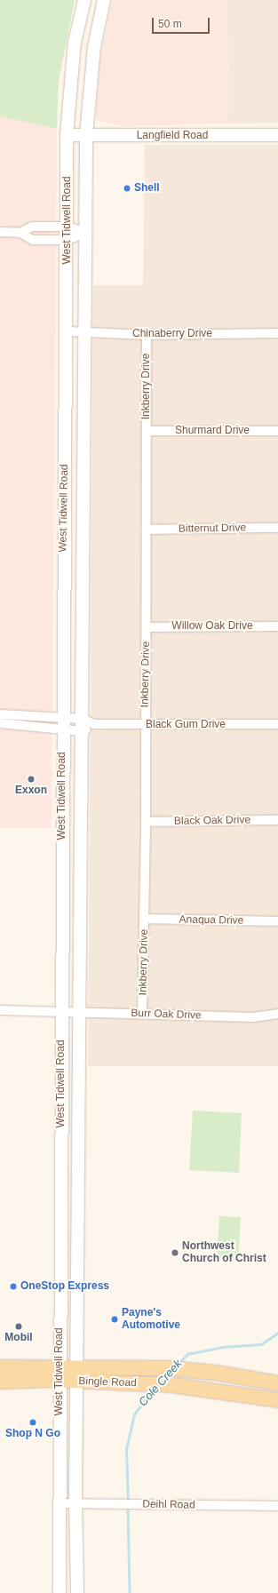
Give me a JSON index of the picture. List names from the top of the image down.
{
  "streets": {
    "main road": ["Langfield Road", "West Tidwell Road", "Bingle Road"],
    "street": [
      "Chinaberry Drive",
      "Inkberry Drive",
      "Shurmard Drive",
      "Bitternut Drive",
      "Willow Oak Drive",
      "Black Gum Drive",
      "Black Oak Drive",
      "Anaqua Drive",
      "Burr Oak Drive",
      "Deihl Road"
    ]
  },
  "crossings": [
    ["Langfield Road", "West Tidwell Road"],
    ["West Tidwell Road", "Chinaberry Drive"],
    ["West Tidwell Road", "Black Gum Drive"],
    ["West Tidwell Road", "Burr Oak Drive"],
    ["West Tidwell Road", "Bingle Road"],
    ["West Tidwell Road", "Deihl Road"],
    ["Chinaberry Drive", "Inkberry Drive"],
    ["Inkberry Drive", "Shurmard Drive"],
    ["Inkberry Drive", "Bitternut Drive"],
    ["Inkberry Drive", "Willow Oak Drive"],
    ["Inkberry Drive", "Black Gum Drive"],
    ["Inkberry Drive", "Black Oak Drive"],
    ["Inkberry Drive", "Anaqua Drive"],
    ["Inkberry Drive", "Burr Oak Drive"]
  ],
  "water": ["Cole Creek"],
  "places": [
    "Shell",
    "Exxon",
    "Northwest Church of Christ",
    "OneStop Express",
    "Payne's Automotive",
    "Mobil",
    "Shop N Go"
  ],
  "scale_bar": "50 m"
}
